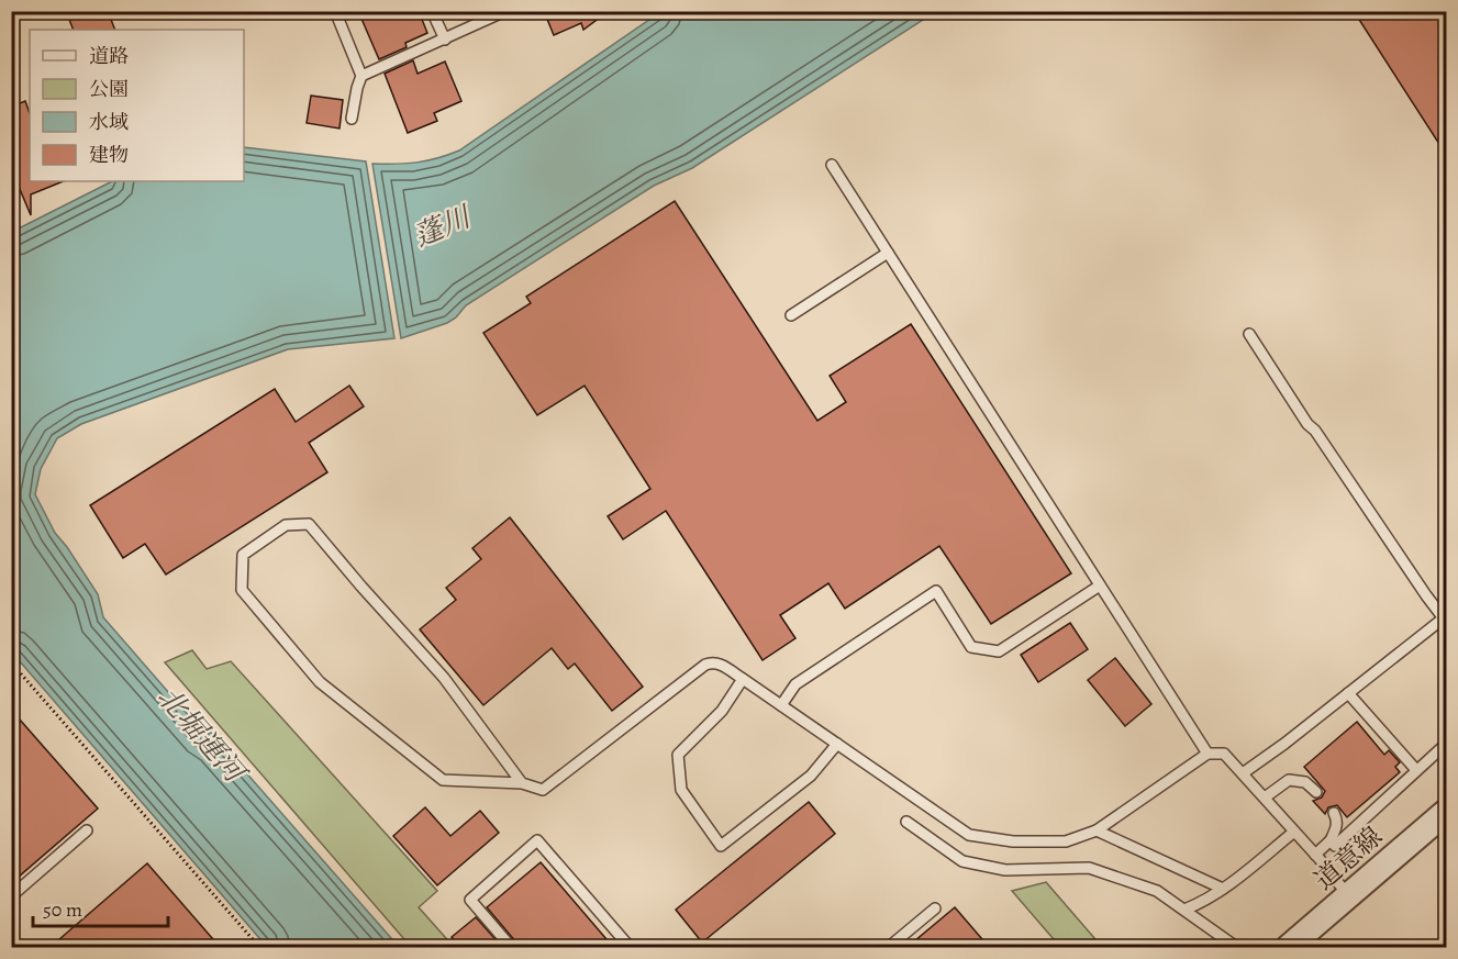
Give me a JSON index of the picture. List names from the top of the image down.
{
  "streets": {
    "street": ["道意線"]
  },
  "water": ["蓬川", "北堀運河"],
  "legend": [
    "道路",
    "公園",
    "水域",
    "建物"
  ],
  "scale_bar": "50 m"
}
